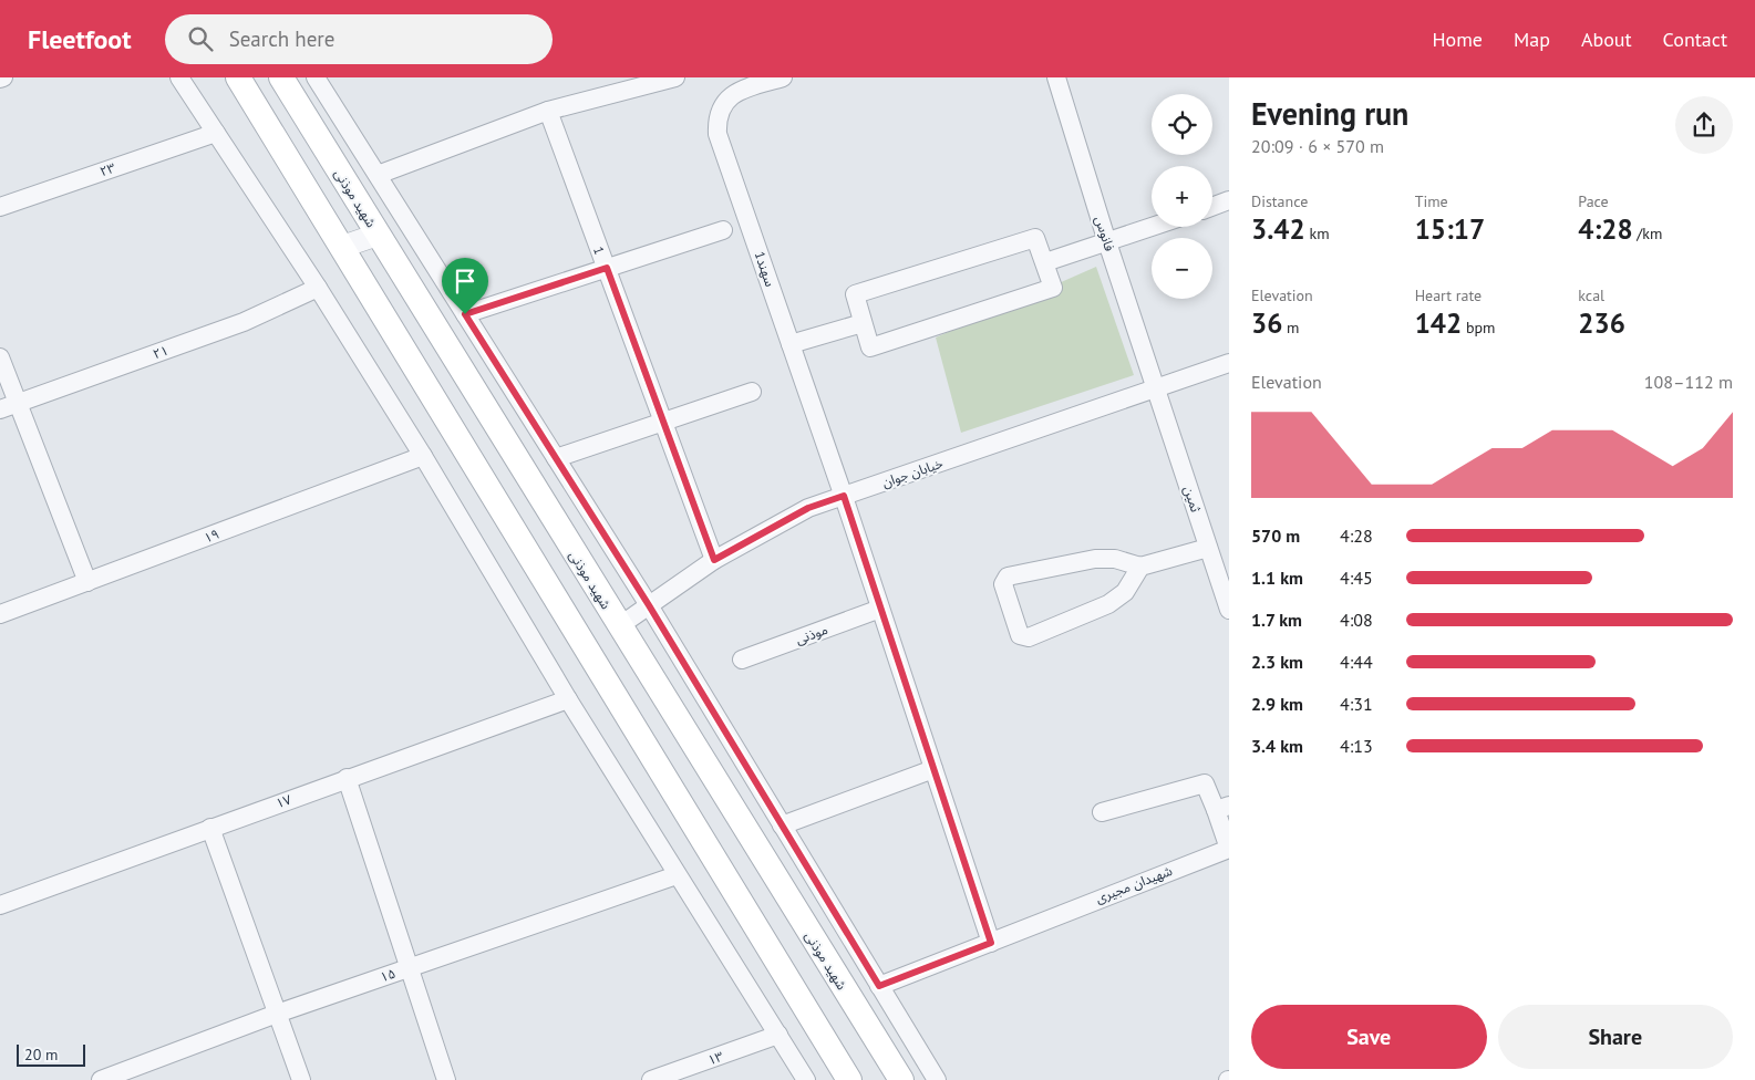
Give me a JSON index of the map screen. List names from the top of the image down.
{
  "streets": {
    "main road": ["شهید موذنی"],
    "street": [
      "۲۳",
      "فانوس",
      "1",
      "1سهند",
      "۲۱",
      "خیابان جوان",
      "ثمین",
      "۱۹",
      "موذنی",
      "۱۷",
      "شهیدان مجیری",
      "۱۵",
      "۱۳"
    ]
  },
  "crossings": [
    ["شهید موذنی", "خیابان جوان"],
    ["فانوس", "خیابان جوان"],
    ["فانوس", "ثمین"],
    ["1", "خیابان جوان"],
    ["1سهند", "خیابان جوان"],
    ["1سهند", "موذنی"],
    ["1سهند", "شهیدان مجیری"],
    ["خیابان جوان", "ثمین"]
  ],
  "scale_bar": "20 m",
  "page": {
    "header": "Fleetfoot",
    "search": "Search here",
    "nav": [
      "Home",
      "Map",
      "About",
      "Contact"
    ],
    "heading": ["Evening run", "20:09 · 6 × 570 m"],
    "map_buttons": ["+", "−"],
    "stats": [
      ["Distance", "3.42 km"],
      ["Time", "15:17"],
      ["Pace", "4:28 /km"],
      ["Elevation", "36 m"],
      ["Heart rate", "142 bpm"],
      ["kcal", "236"]
    ],
    "chart": ["Elevation", "108–112 m"],
    "list": [
      {
        "name": "570 m",
        "note": "4:28"
      },
      {
        "name": "1.1 km",
        "note": "4:45"
      },
      {
        "name": "1.7 km",
        "note": "4:08"
      },
      {
        "name": "2.3 km",
        "note": "4:44"
      },
      {
        "name": "2.9 km",
        "note": "4:31"
      },
      {
        "name": "3.4 km",
        "note": "4:13"
      }
    ],
    "buttons": ["Save", "Share"],
    "scale": "20 m"
  }
}
